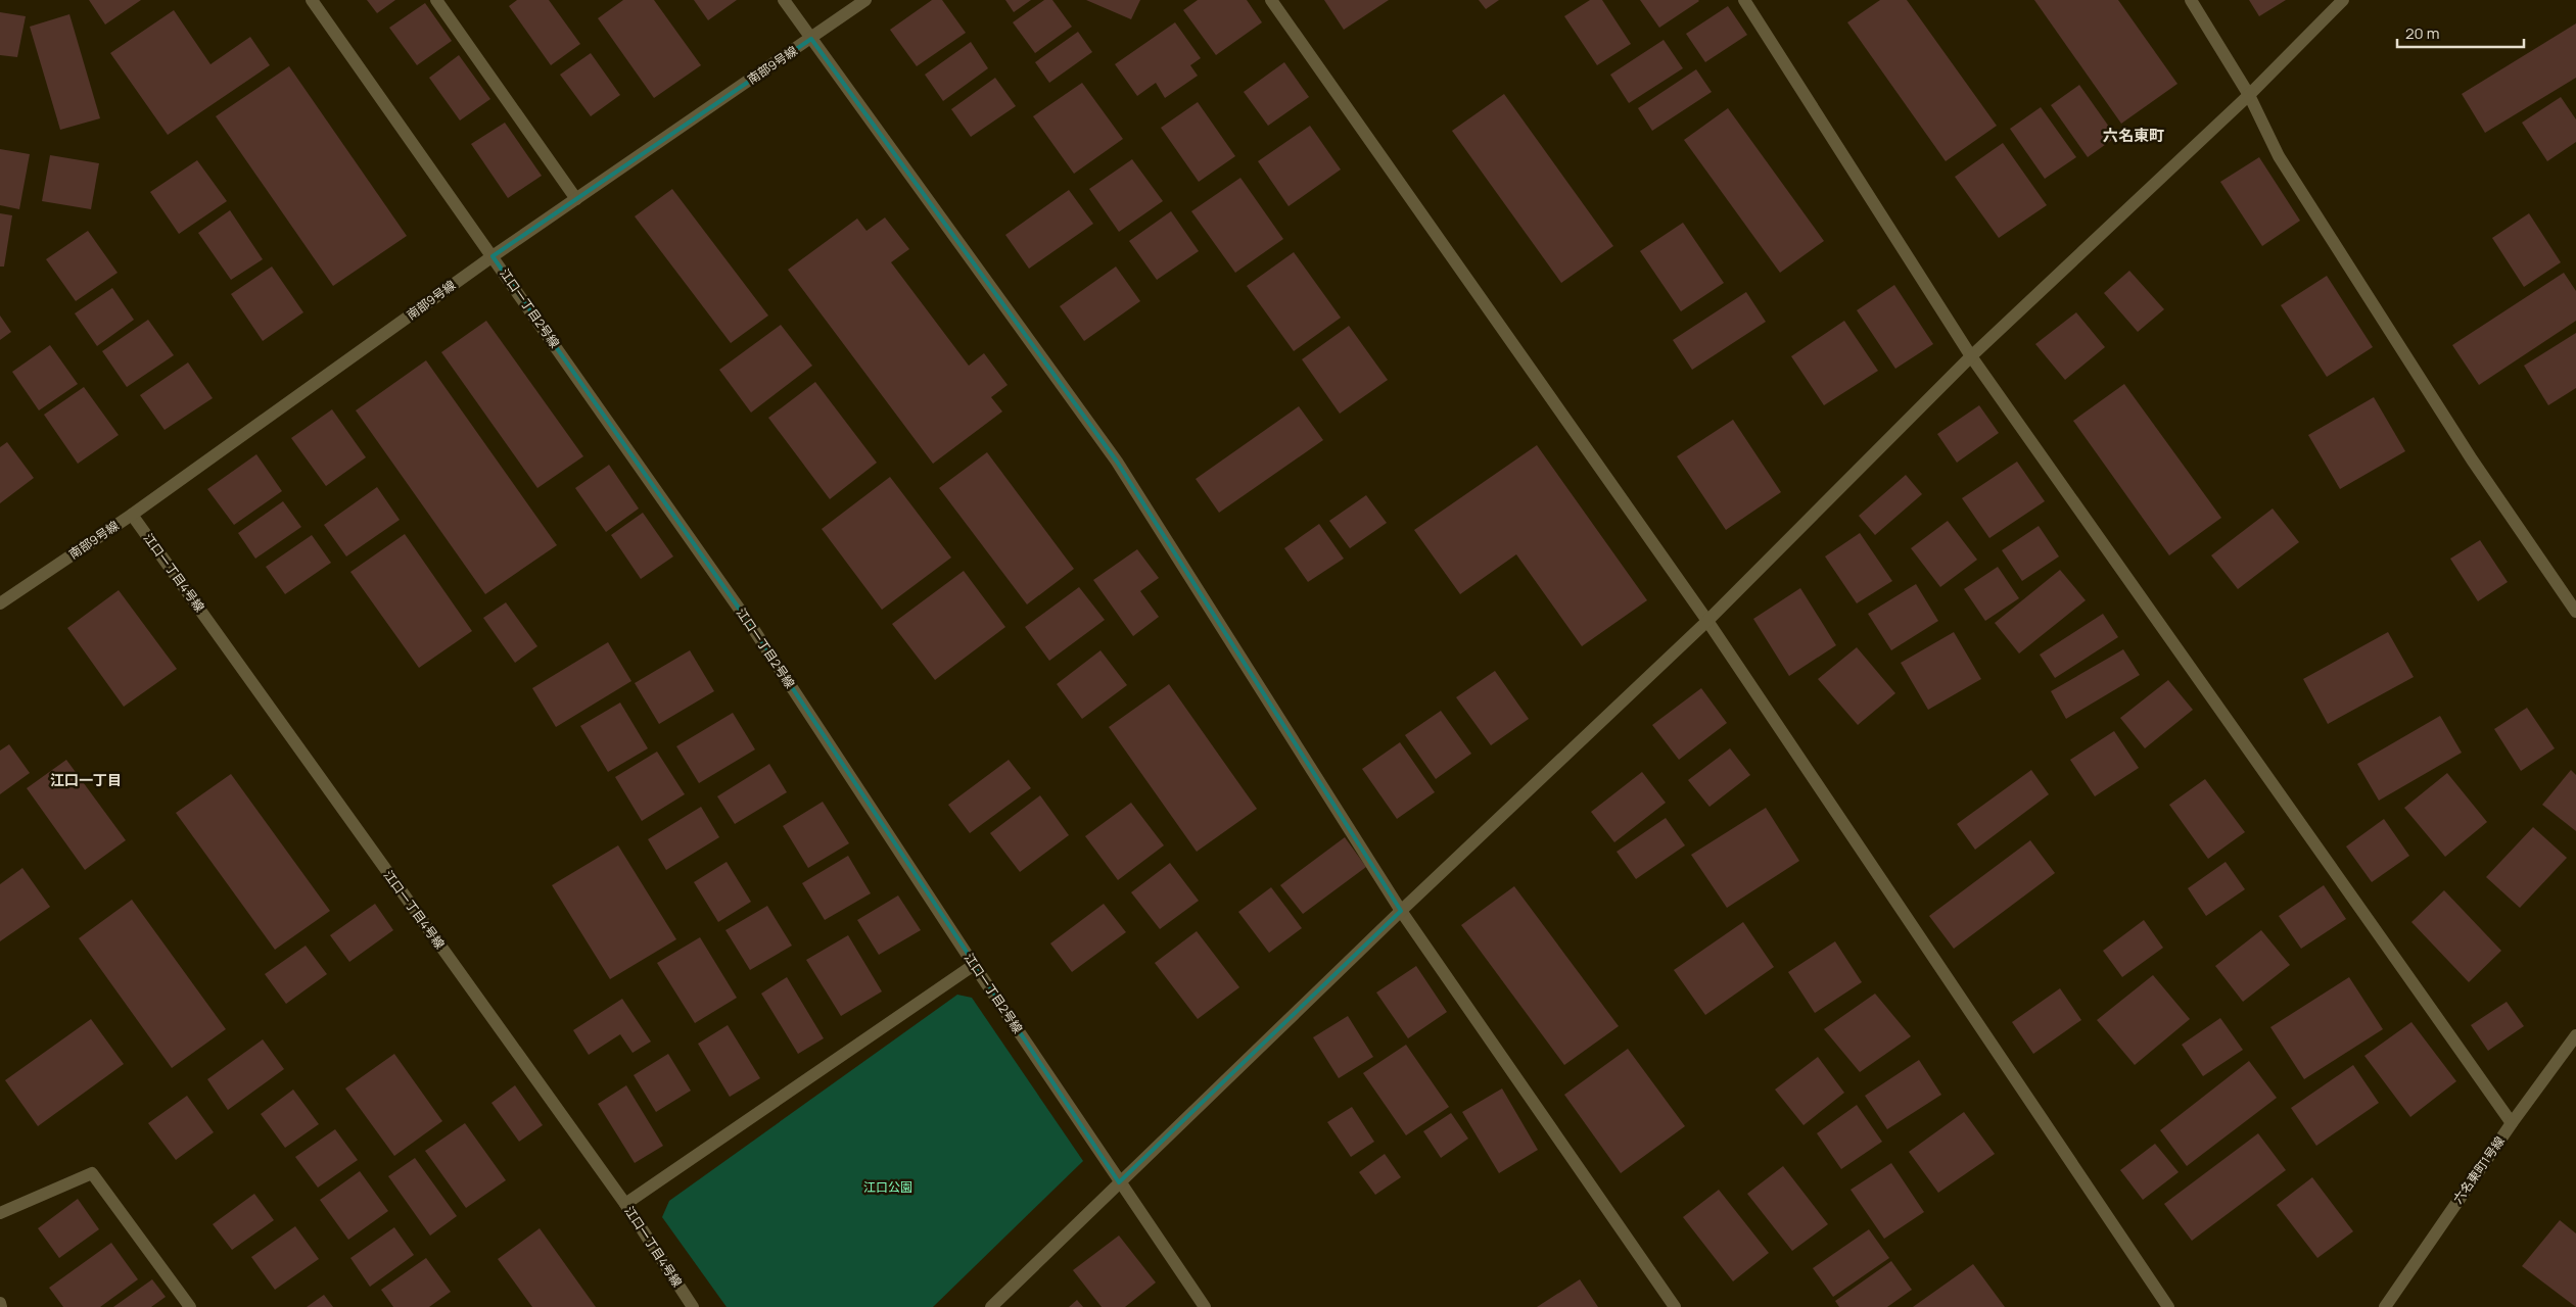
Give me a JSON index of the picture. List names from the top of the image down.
{
  "streets": {
    "street": [
      "南部9号線",
      "江口一丁目2号線",
      "江口一丁目4号線",
      "六名東町1号線"
    ]
  },
  "crossings": [
    ["南部9号線", "江口一丁目2号線"],
    ["南部9号線", "江口一丁目4号線"]
  ],
  "districts": ["六名東町", "江口一丁目"],
  "parks": ["江口公園"],
  "scale_bar": "20 m"
}
